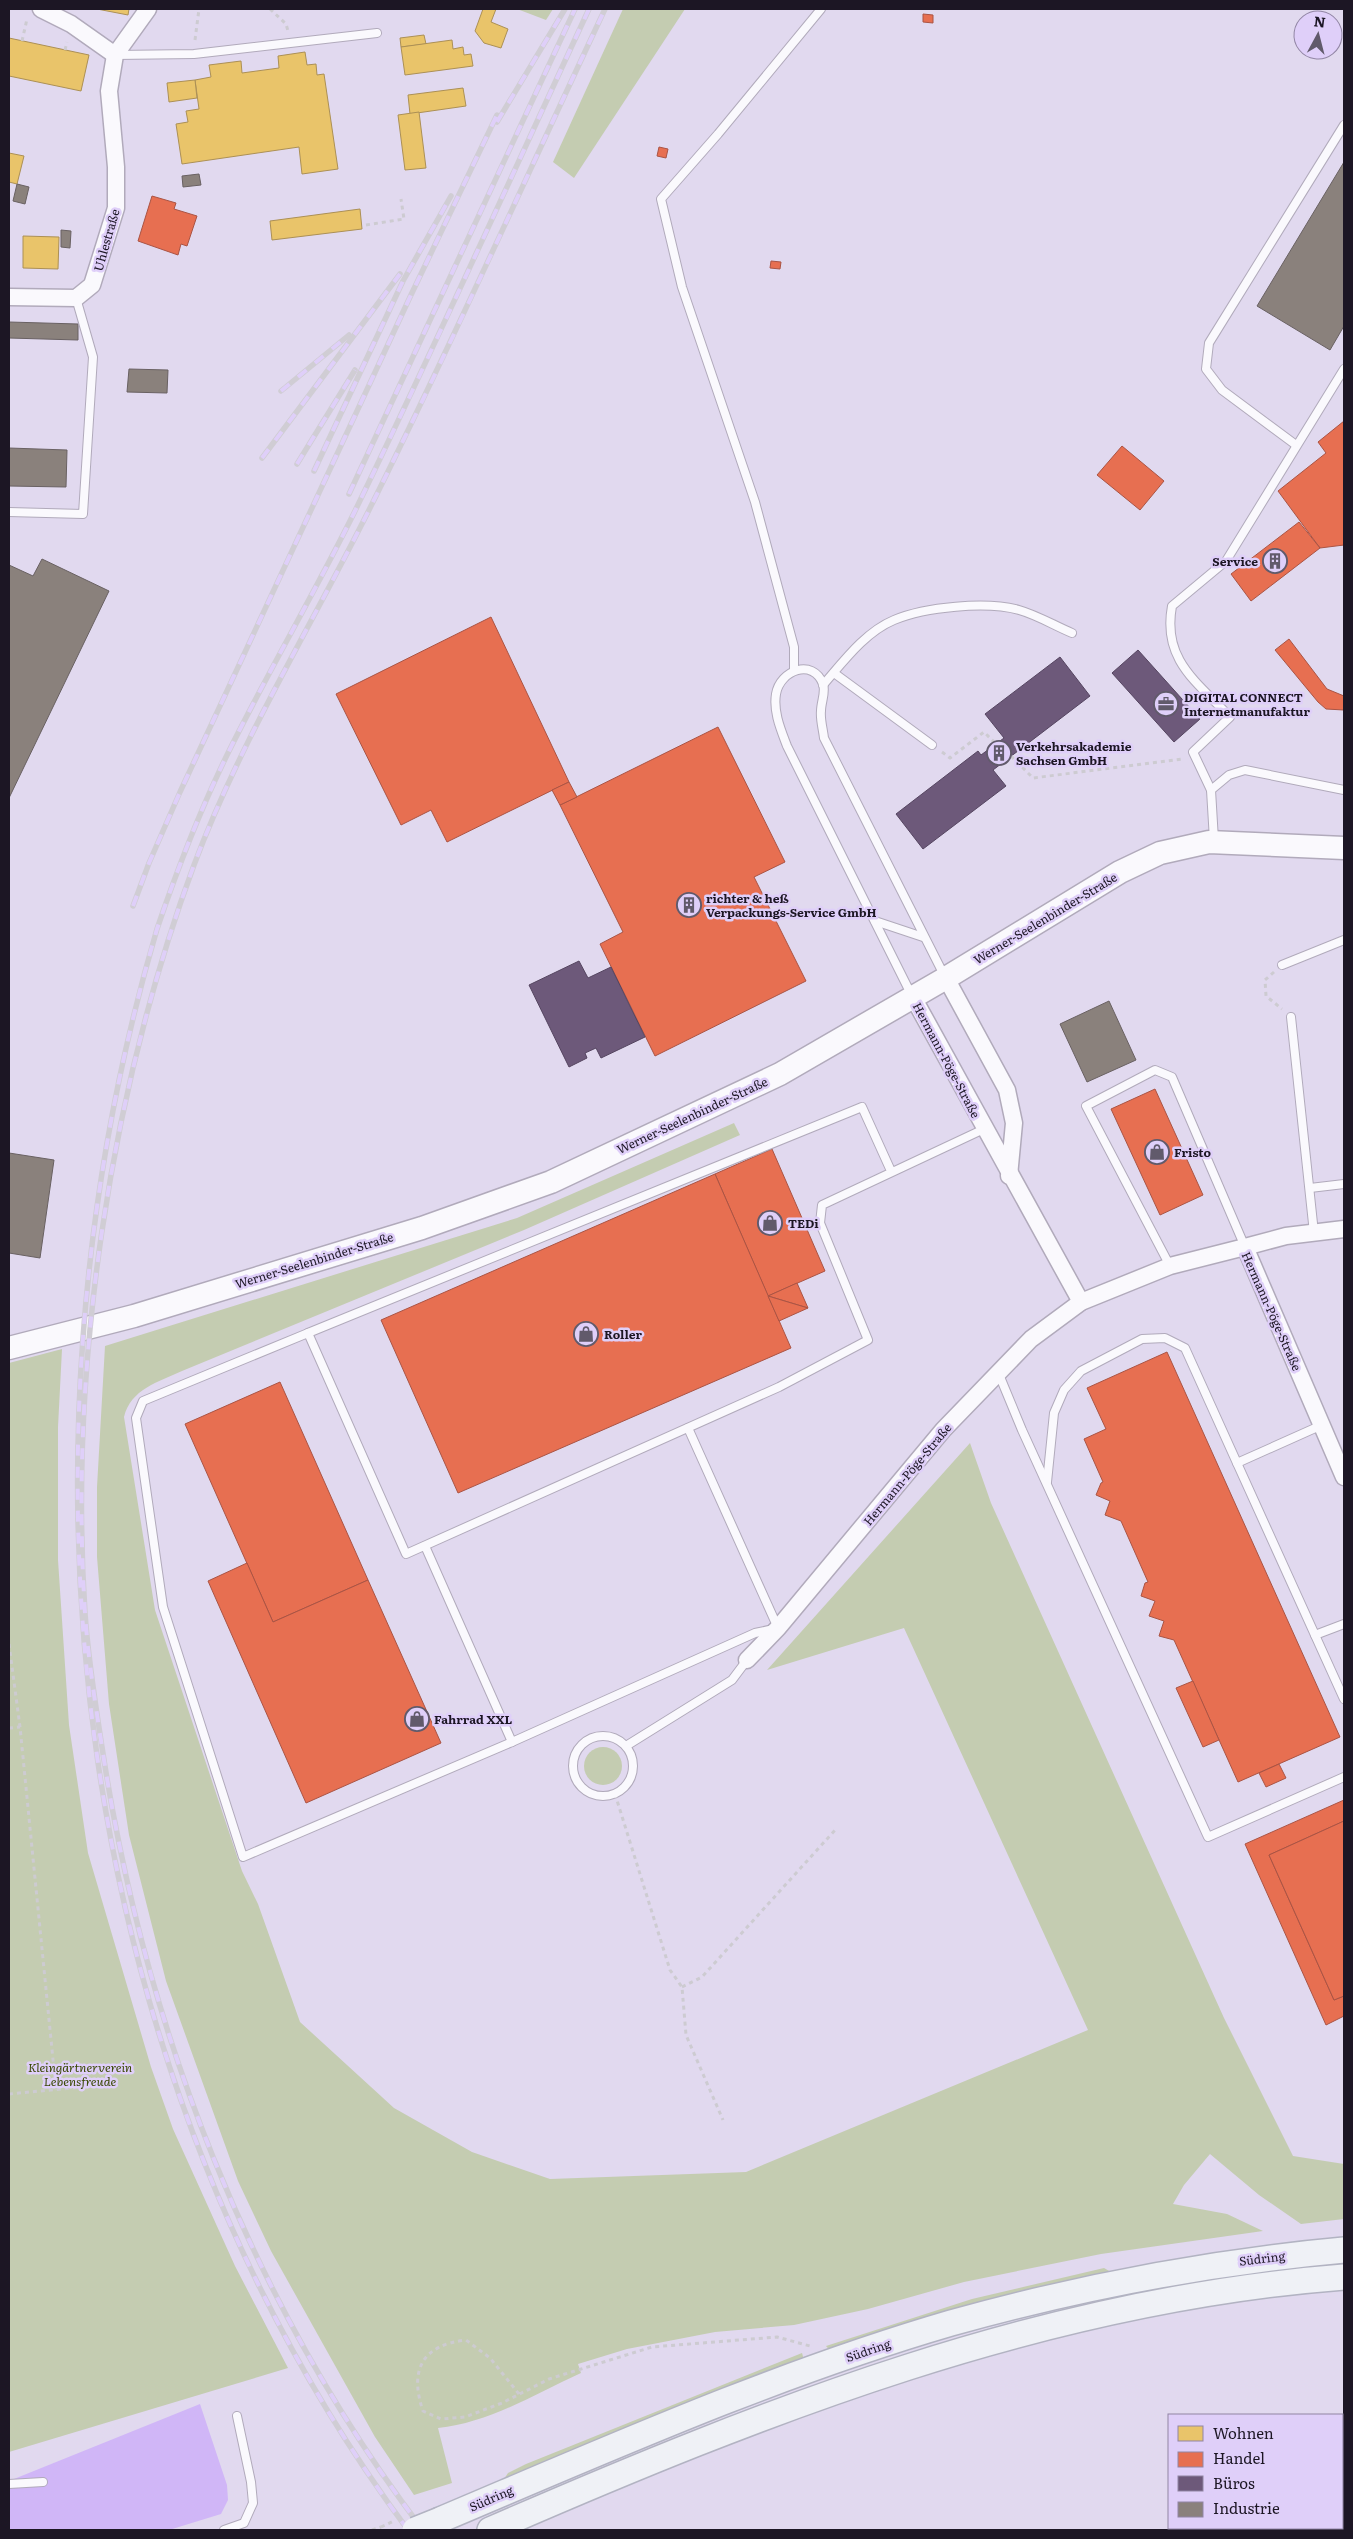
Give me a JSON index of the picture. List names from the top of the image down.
{
  "streets": {
    "main road": ["Werner-Seelenbinder-Straße", "Südring"],
    "street": ["Uhlestraße", "Hermann-Pöge-Straße"]
  },
  "crossings": [
    ["Werner-Seelenbinder-Straße", "Hermann-Pöge-Straße"]
  ],
  "parks": ["Kleingärtnerverein Lebensfreude"],
  "places": {
    "building": ["Service", "Verkehrsakademie Sachsen GmbH", "richter & heß Verpackungs-Service GmbH"],
    "office": ["DIGITAL CONNECT Internetmanufaktur"],
    "shop": [
      "Fristo",
      "TEDi",
      "Roller",
      "Fahrrad XXL"
    ]
  },
  "legend": [
    "Wohnen",
    "Handel",
    "Büros",
    "Industrie"
  ],
  "north": "top"
}
